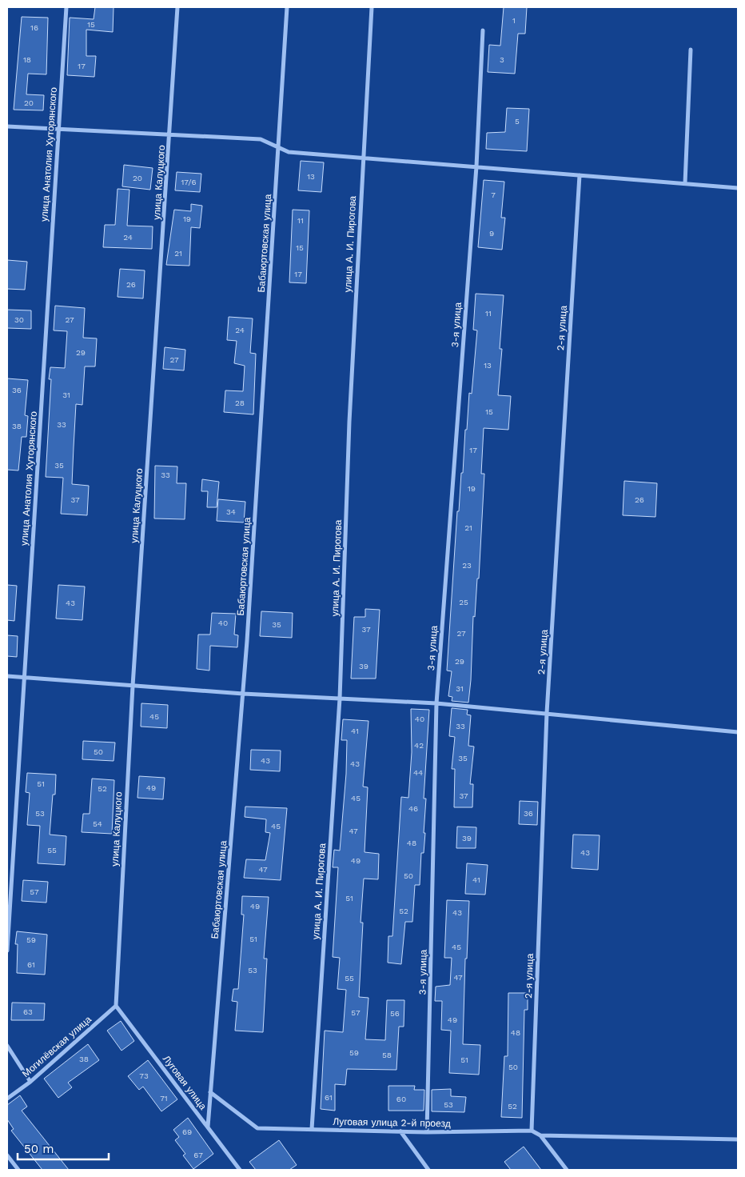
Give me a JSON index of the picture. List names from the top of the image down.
{
  "streets": {
    "street": [
      "улица Анатолия Хуторянского",
      "улица Калуцкого",
      "Бабаюртовская улица",
      "улица А. И. Пирогова",
      "3-я улица",
      "2-я улица",
      "Могилёвская улица",
      "Луговая улица",
      "Луговая улица 2-й проезд"
    ]
  },
  "crossings": [
    ["улица Калуцкого", "Могилёвская улица"],
    ["улица Калуцкого", "Луговая улица"],
    ["Бабаюртовская улица", "Луговая улица"],
    ["Бабаюртовская улица", "Луговая улица 2-й проезд"],
    ["улица А. И. Пирогова", "Луговая улица 2-й проезд"],
    ["3-я улица", "Луговая улица 2-й проезд"],
    ["2-я улица", "Луговая улица 2-й проезд"],
    ["Могилёвская улица", "Луговая улица"]
  ],
  "house_numbers": [
    "1",
    "15",
    "16",
    "18",
    "3",
    "17",
    "20",
    "5",
    "13",
    "20",
    "17/6",
    "7",
    "19",
    "11",
    "9",
    "24",
    "15",
    "21",
    "17",
    "26",
    "11",
    "30",
    "27",
    "24",
    "29",
    "27",
    "13",
    "36",
    "31",
    "28",
    "15",
    "33",
    "38",
    "17",
    "35",
    "33",
    "19",
    "37",
    "26",
    "34",
    "21",
    "23",
    "25",
    "43",
    "40",
    "35",
    "37",
    "27",
    "29",
    "39",
    "31",
    "45",
    "40",
    "33",
    "41",
    "42",
    "50",
    "35",
    "43",
    "43",
    "44",
    "51",
    "49",
    "52",
    "37",
    "45",
    "46",
    "53",
    "36",
    "54",
    "45",
    "47",
    "39",
    "48",
    "55",
    "43",
    "49",
    "47",
    "50",
    "41",
    "57",
    "51",
    "49",
    "52",
    "43",
    "51",
    "59",
    "45",
    "61",
    "53",
    "47",
    "55",
    "63",
    "57",
    "56",
    "49",
    "48",
    "59",
    "58",
    "38",
    "51",
    "50",
    "73",
    "61",
    "71",
    "60",
    "53",
    "52",
    "69",
    "67"
  ],
  "scale_bar": "50 m"
}
